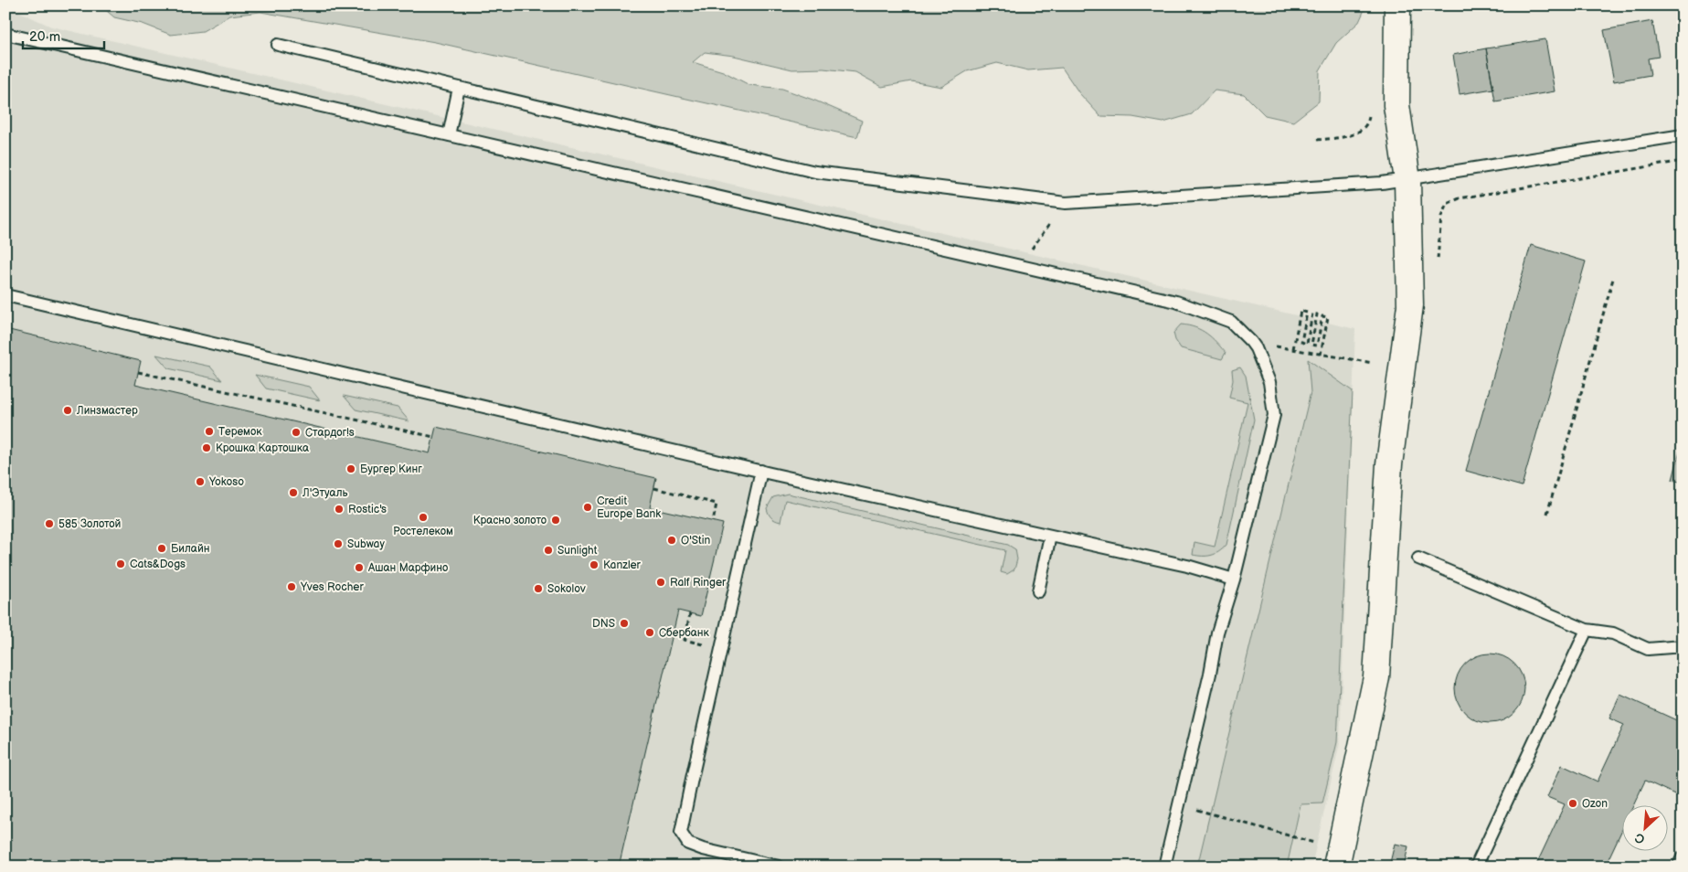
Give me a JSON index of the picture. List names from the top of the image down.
{
  "places": [
    "Линзмастер",
    "Теремок",
    "Стардог!s",
    "Крошка Картошка",
    "Бургер Кинг",
    "Yokoso",
    "Л'Этуаль",
    "Credit Europe Bank",
    "Rostic's",
    "Ростелеком",
    "Красно золото",
    "585 Золотой",
    "O'Stin",
    "Subway",
    "Билайн",
    "Sunlight",
    "Cats&Dogs",
    "Kanzler",
    "Ашан Марфино",
    "Ralf Ringer",
    "Yves Rocher",
    "Sokolov",
    "DNS",
    "Сбербанк",
    "Ozon"
  ],
  "scale_bar": "20 m",
  "north": "bottom left"
}
